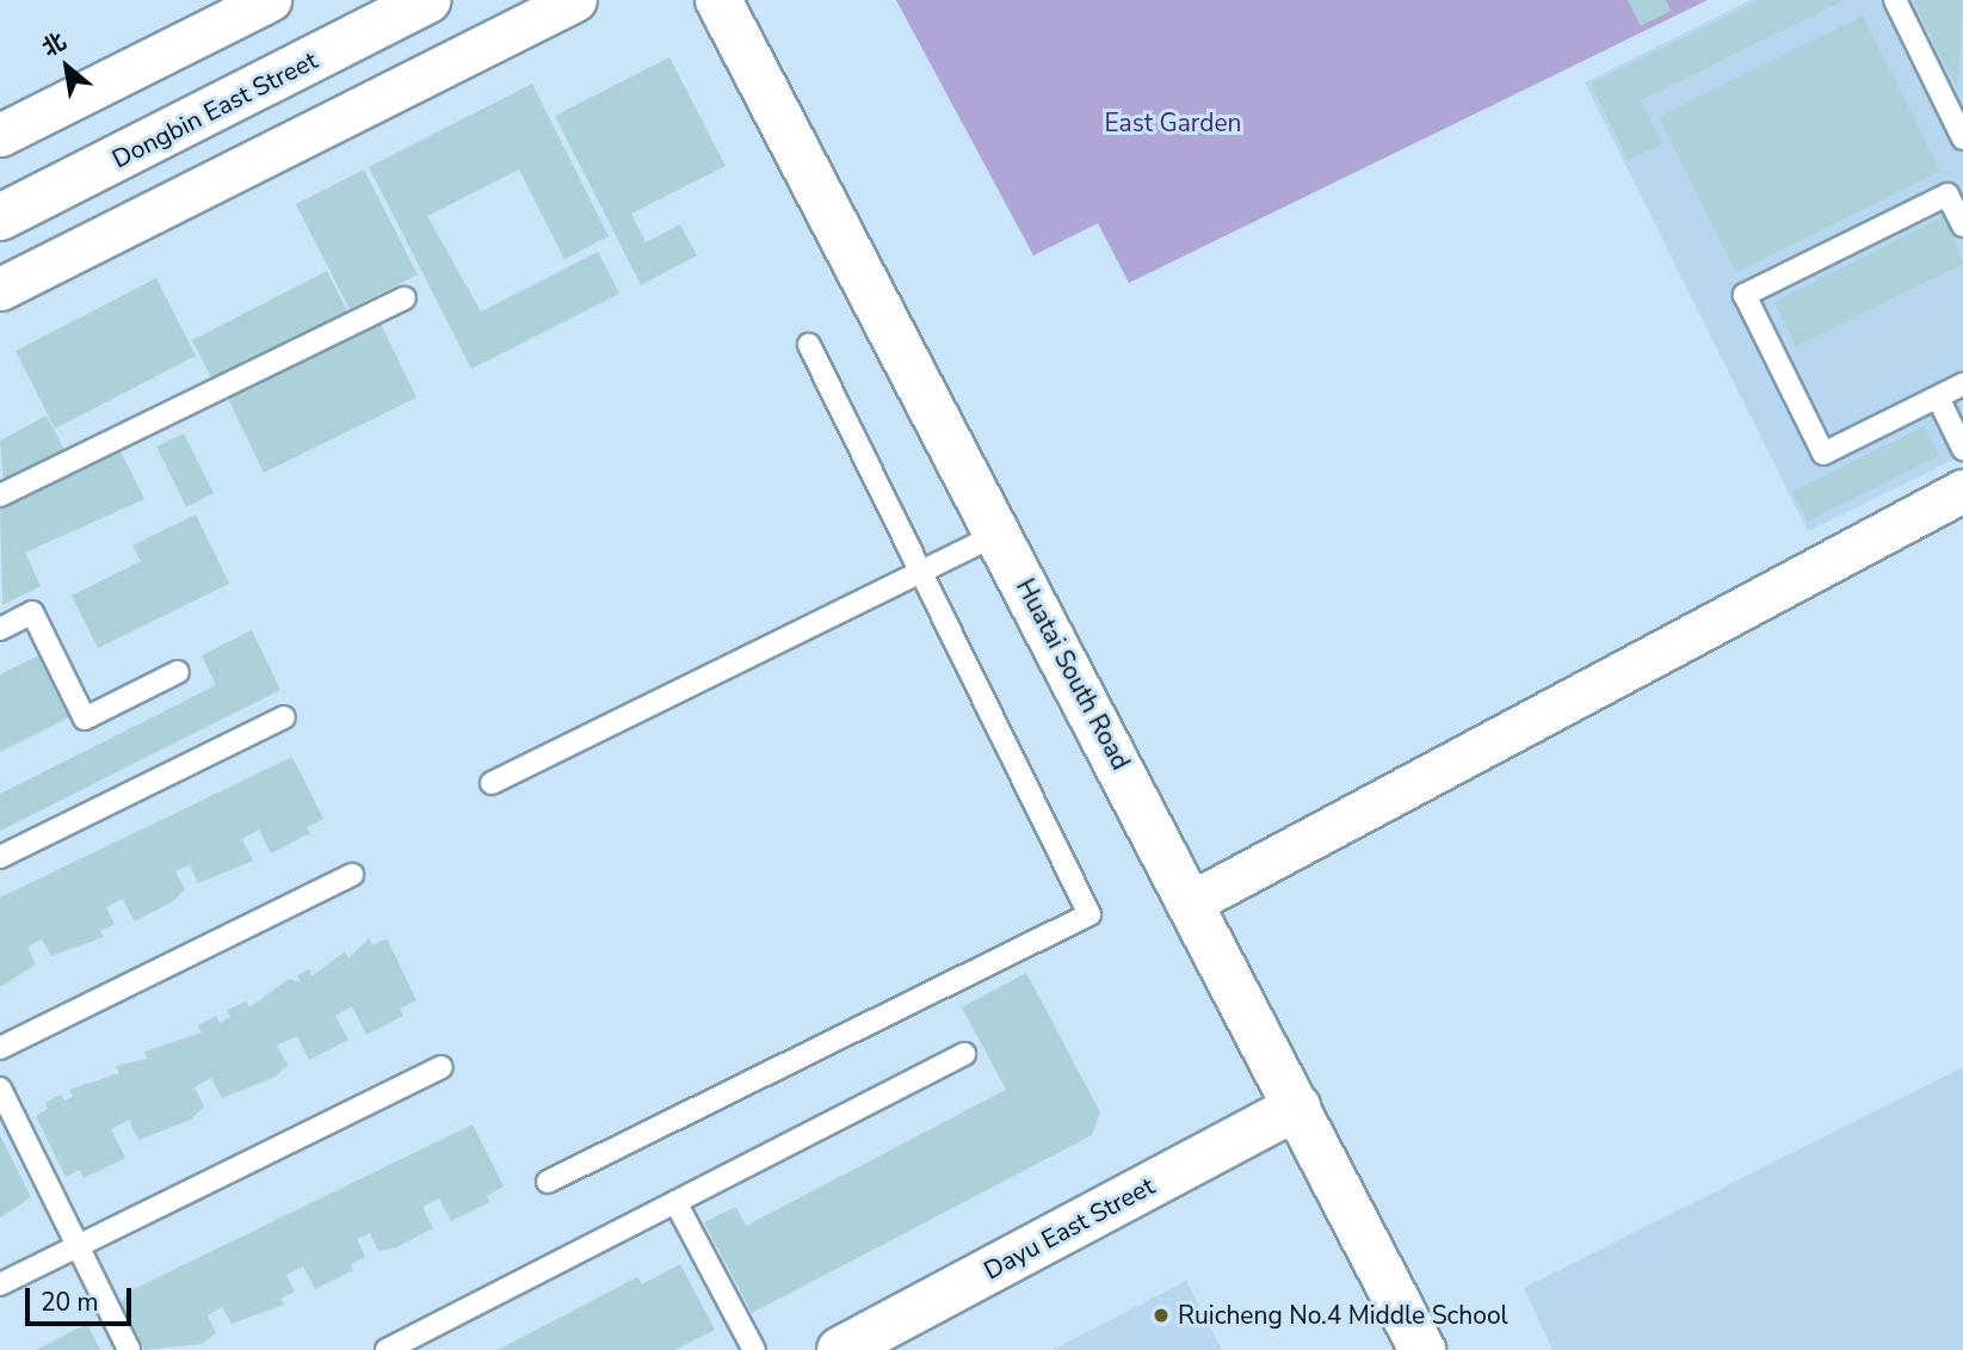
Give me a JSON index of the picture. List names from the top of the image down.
{
  "streets": {
    "main road": ["Dongbin East Street", "Huatai South Road", "Dayu East Street"]
  },
  "crossings": [
    ["Huatai South Road", "Dayu East Street"]
  ],
  "parks": ["East Garden"],
  "places": ["Ruicheng No.4 Middle School"],
  "scale_bar": "20 m",
  "north": "top left"
}
